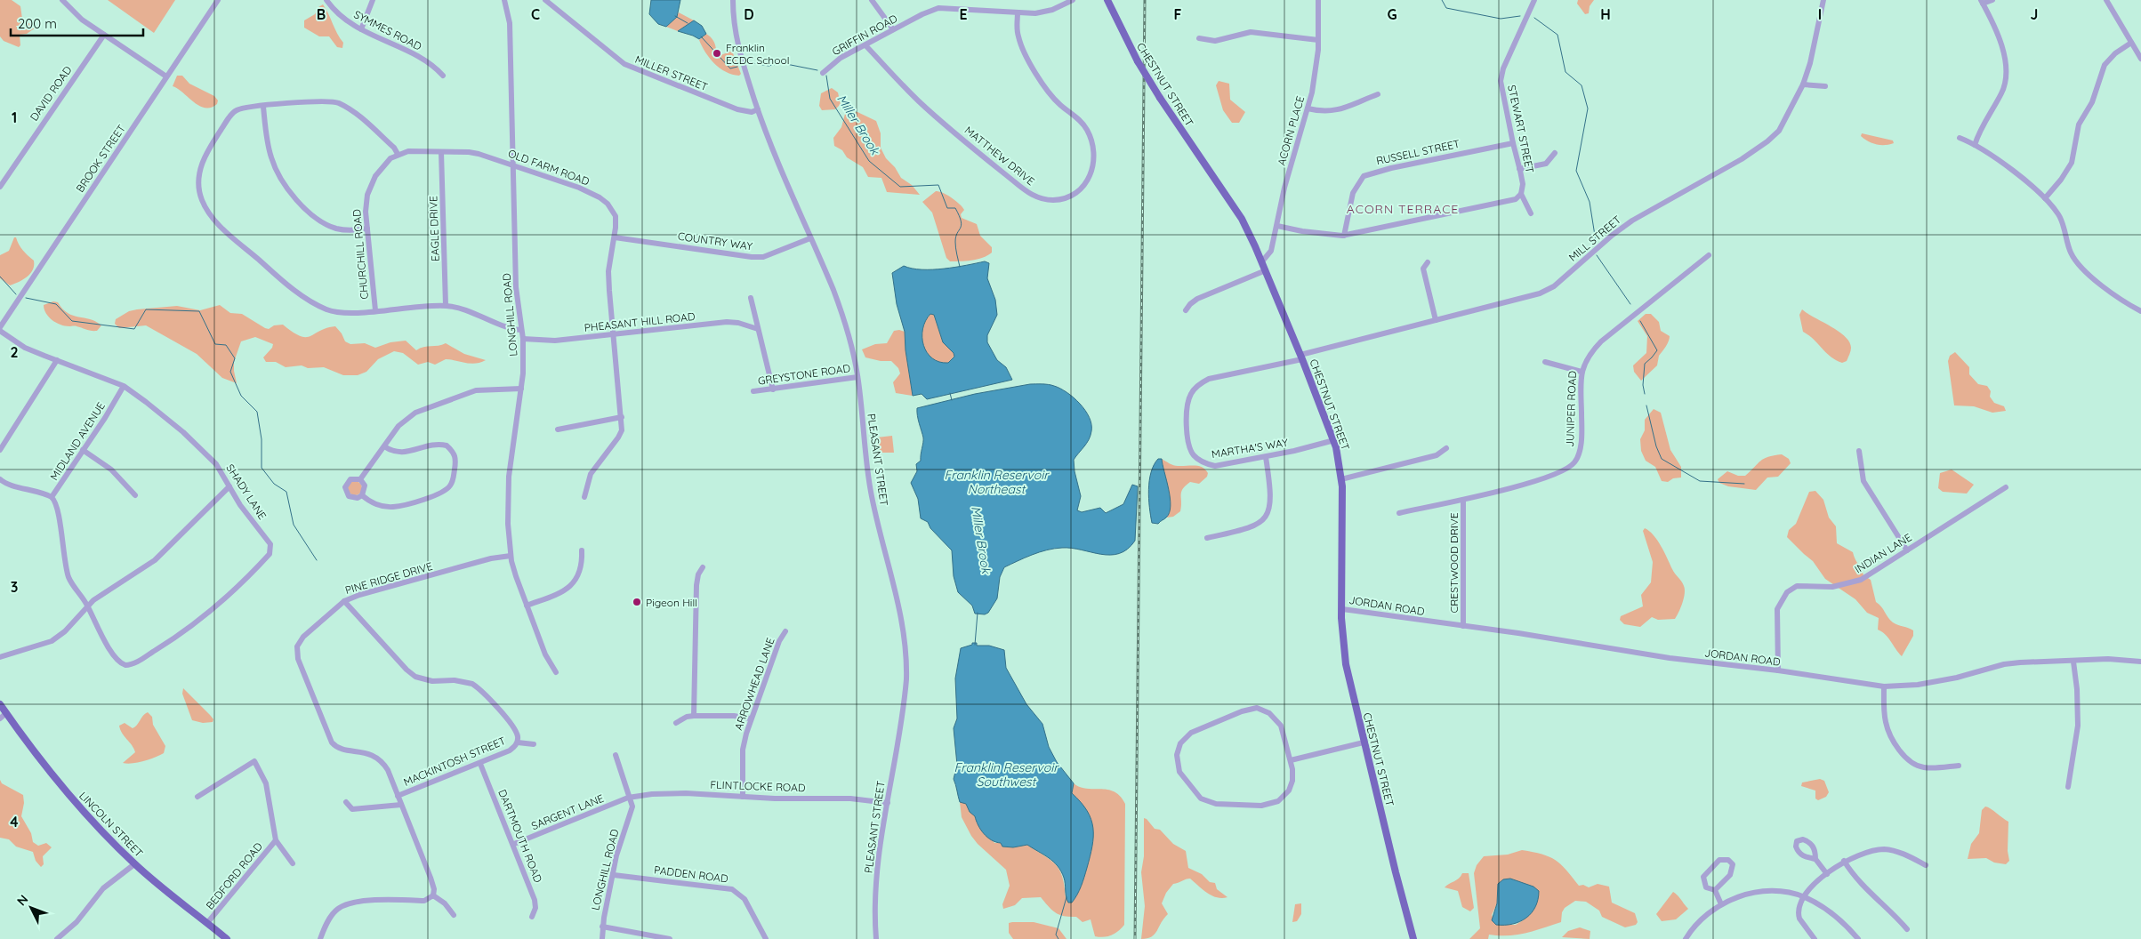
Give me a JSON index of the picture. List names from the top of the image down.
{
  "streets": {
    "main road": ["CHESTNUT STREET", "LINCOLN STREET"],
    "street": [
      "SYMMES ROAD",
      "GRIFFIN ROAD",
      "MILLER STREET",
      "DAVID ROAD",
      "STEWART STREET",
      "ACORN PLACE",
      "RUSSELL STREET",
      "MATTHEW DRIVE",
      "BROOK STREET",
      "OLD FARM ROAD",
      "EAGLE DRIVE",
      "MILL STREET",
      "COUNTRY WAY",
      "CHURCHILL ROAD",
      "LONGHILL ROAD",
      "PHEASANT HILL ROAD",
      "GREYSTONE ROAD",
      "JUNIPER ROAD",
      "MIDLAND AVENUE",
      "MARTHA'S WAY",
      "PLEASANT STREET",
      "SHADY LANE",
      "INDIAN LANE",
      "CRESTWOOD DRIVE",
      "PINE RIDGE DRIVE",
      "JORDAN ROAD",
      "ARROWHEAD LANE",
      "MACKINTOSH STREET",
      "FLINTLOCKE ROAD",
      "SARGENT LANE",
      "DARTMOUTH ROAD",
      "PADDEN ROAD",
      "BEDFORD ROAD"
    ]
  },
  "crossings": [
    ["GRIFFIN ROAD", "MATTHEW DRIVE"],
    ["MILLER STREET", "PLEASANT STREET"],
    ["CHESTNUT STREET", "ACORN PLACE"],
    ["CHESTNUT STREET", "MILL STREET"],
    ["CHESTNUT STREET", "MARTHA'S WAY"],
    ["CHESTNUT STREET", "JORDAN ROAD"],
    ["STEWART STREET", "RUSSELL STREET"],
    ["BROOK STREET", "SHADY LANE"],
    ["OLD FARM ROAD", "EAGLE DRIVE"],
    ["OLD FARM ROAD", "COUNTRY WAY"],
    ["OLD FARM ROAD", "CHURCHILL ROAD"],
    ["OLD FARM ROAD", "LONGHILL ROAD"],
    ["OLD FARM ROAD", "PHEASANT HILL ROAD"],
    ["MILL STREET", "MARTHA'S WAY"],
    ["COUNTRY WAY", "PLEASANT STREET"],
    ["LONGHILL ROAD", "PHEASANT HILL ROAD"],
    ["LONGHILL ROAD", "PINE RIDGE DRIVE"],
    ["LONGHILL ROAD", "FLINTLOCKE ROAD"],
    ["LONGHILL ROAD", "SARGENT LANE"],
    ["LONGHILL ROAD", "PADDEN ROAD"],
    ["GREYSTONE ROAD", "PLEASANT STREET"],
    ["JUNIPER ROAD", "CRESTWOOD DRIVE"],
    ["MIDLAND AVENUE", "SHADY LANE"],
    ["PLEASANT STREET", "FLINTLOCKE ROAD"],
    ["INDIAN LANE", "JORDAN ROAD"],
    ["CRESTWOOD DRIVE", "JORDAN ROAD"],
    ["PINE RIDGE DRIVE", "MACKINTOSH STREET"],
    ["ARROWHEAD LANE", "FLINTLOCKE ROAD"],
    ["MACKINTOSH STREET", "DARTMOUTH ROAD"],
    ["FLINTLOCKE ROAD", "SARGENT LANE"],
    ["SARGENT LANE", "DARTMOUTH ROAD"],
    ["LINCOLN STREET", "BEDFORD ROAD"]
  ],
  "districts": ["ACORN TERRACE"],
  "water": ["Miller Brook", "Franklin Reservoir Northeast", "Franklin Reservoir Southwest"],
  "places": ["Franklin ECDC School", "Pigeon Hill"],
  "scale_bar": "200 m",
  "north": "top left",
  "grid": {
    "columns": [
      "B",
      "C",
      "D",
      "E",
      "F",
      "G",
      "H",
      "I",
      "J"
    ],
    "rows": [
      "1",
      "2",
      "3",
      "4"
    ]
  }
}
